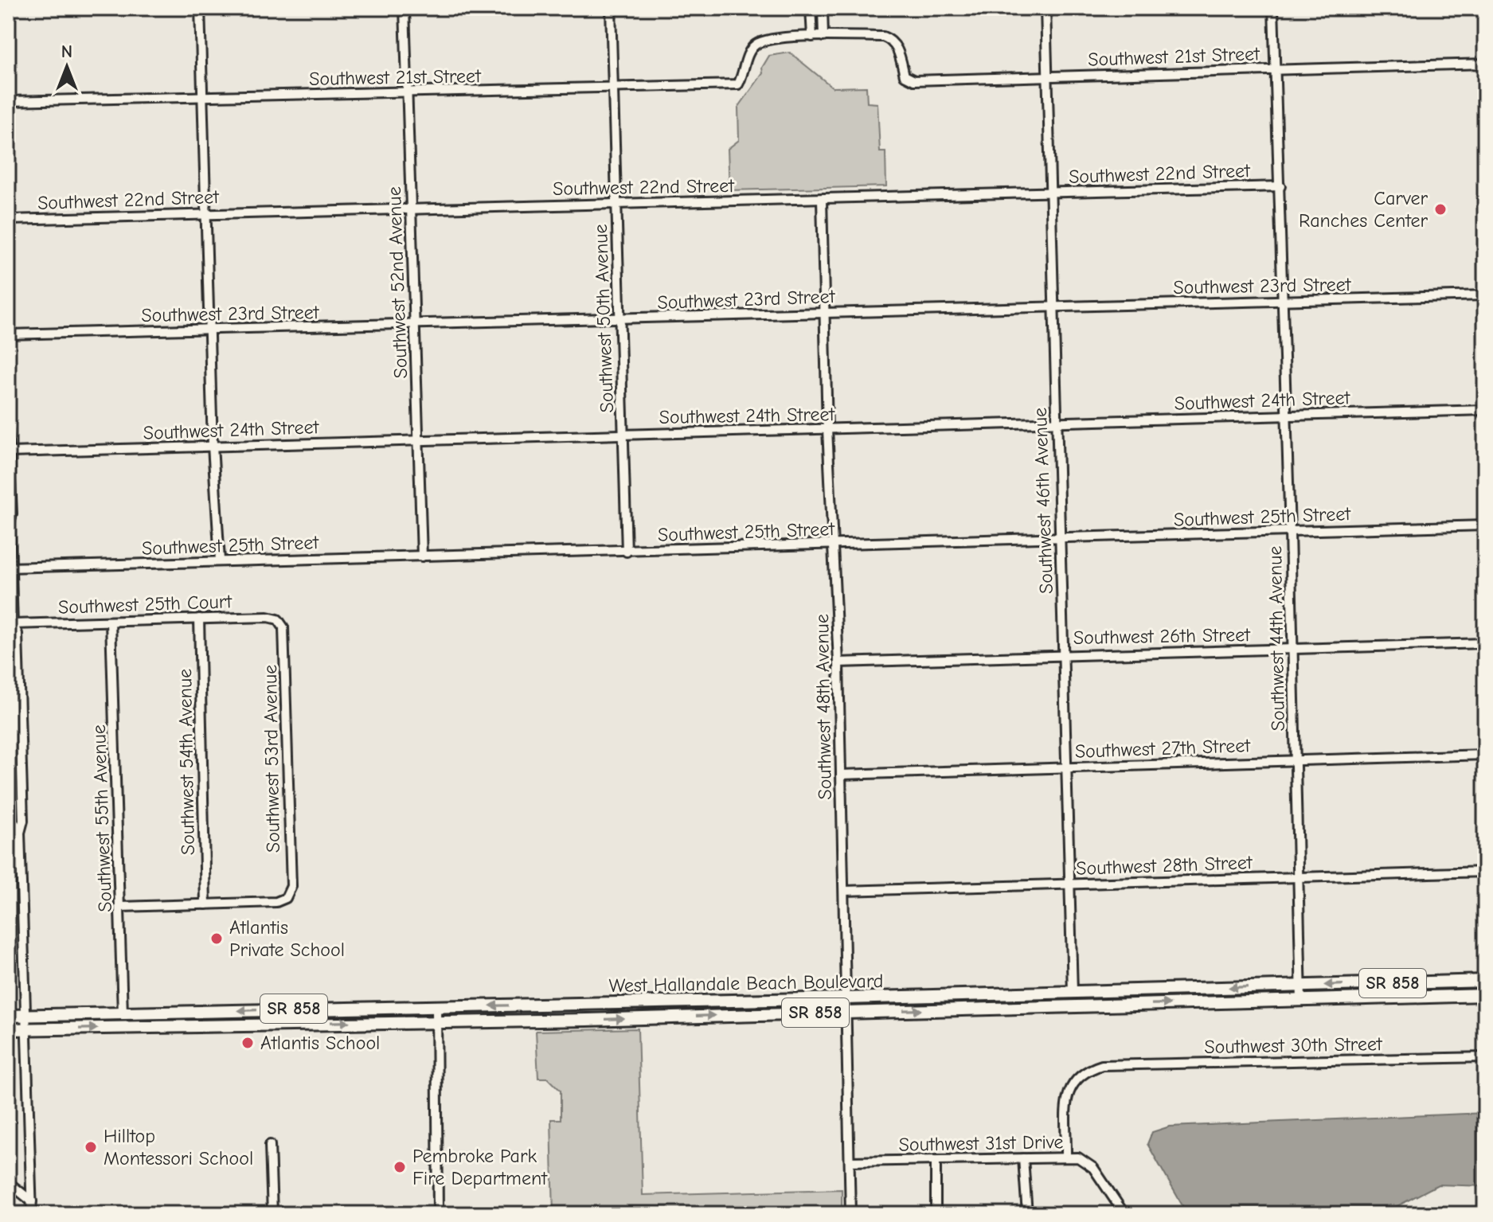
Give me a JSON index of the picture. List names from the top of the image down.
{
  "streets": {
    "main road": ["West Hallandale Beach Boulevard", "SR 858"],
    "street": [
      "Southwest 21st Street",
      "Southwest 22nd Street",
      "Southwest 52nd Avenue",
      "Southwest 23rd Street",
      "Southwest 50th Avenue",
      "Southwest 24th Street",
      "Southwest 46th Avenue",
      "Southwest 25th Street",
      "Southwest 25th Court",
      "Southwest 26th Street",
      "Southwest 44th Avenue",
      "Southwest 48th Avenue",
      "Southwest 27th Street",
      "Southwest 53rd Avenue",
      "Southwest 54th Avenue",
      "Southwest 55th Avenue",
      "Southwest 28th Street",
      "Southwest 30th Street",
      "Southwest 31st Drive"
    ]
  },
  "crossings": [
    ["Southwest 21st Street", "Southwest 52nd Avenue"],
    ["Southwest 21st Street", "Southwest 50th Avenue"],
    ["Southwest 21st Street", "Southwest 46th Avenue"],
    ["Southwest 21st Street", "Southwest 44th Avenue"],
    ["Southwest 22nd Street", "Southwest 52nd Avenue"],
    ["Southwest 22nd Street", "Southwest 50th Avenue"],
    ["Southwest 22nd Street", "Southwest 46th Avenue"],
    ["Southwest 22nd Street", "Southwest 44th Avenue"],
    ["Southwest 22nd Street", "Southwest 48th Avenue"],
    ["Southwest 52nd Avenue", "Southwest 23rd Street"],
    ["Southwest 52nd Avenue", "Southwest 24th Street"],
    ["Southwest 52nd Avenue", "Southwest 25th Street"],
    ["Southwest 23rd Street", "Southwest 50th Avenue"],
    ["Southwest 23rd Street", "Southwest 46th Avenue"],
    ["Southwest 23rd Street", "Southwest 44th Avenue"],
    ["Southwest 23rd Street", "Southwest 48th Avenue"],
    ["Southwest 50th Avenue", "Southwest 24th Street"],
    ["Southwest 50th Avenue", "Southwest 25th Street"],
    ["Southwest 24th Street", "Southwest 46th Avenue"],
    ["Southwest 24th Street", "Southwest 44th Avenue"],
    ["Southwest 24th Street", "Southwest 48th Avenue"],
    ["Southwest 46th Avenue", "Southwest 25th Street"],
    ["Southwest 46th Avenue", "Southwest 26th Street"],
    ["Southwest 46th Avenue", "Southwest 27th Street"],
    ["Southwest 46th Avenue", "Southwest 28th Street"],
    ["Southwest 46th Avenue", "West Hallandale Beach Boulevard"],
    ["Southwest 25th Street", "Southwest 44th Avenue"],
    ["Southwest 25th Street", "Southwest 48th Avenue"],
    ["Southwest 25th Court", "Southwest 53rd Avenue"],
    ["Southwest 25th Court", "Southwest 54th Avenue"],
    ["Southwest 25th Court", "Southwest 55th Avenue"],
    ["Southwest 26th Street", "Southwest 44th Avenue"],
    ["Southwest 26th Street", "Southwest 48th Avenue"],
    ["Southwest 44th Avenue", "Southwest 27th Street"],
    ["Southwest 44th Avenue", "Southwest 28th Street"],
    ["Southwest 44th Avenue", "West Hallandale Beach Boulevard"],
    ["Southwest 48th Avenue", "Southwest 27th Street"],
    ["Southwest 48th Avenue", "Southwest 28th Street"],
    ["Southwest 48th Avenue", "West Hallandale Beach Boulevard"],
    ["Southwest 48th Avenue", "Southwest 31st Drive"],
    ["Southwest 53rd Avenue", "Southwest 54th Avenue"],
    ["Southwest 55th Avenue", "West Hallandale Beach Boulevard"],
    ["Southwest 30th Street", "Southwest 31st Drive"]
  ],
  "places": [
    "Carver Ranches Center",
    "Atlantis Private School",
    "Atlantis School",
    "Hilltop Montessori School",
    "Pembroke Park Fire Department"
  ],
  "north": "top"
}
